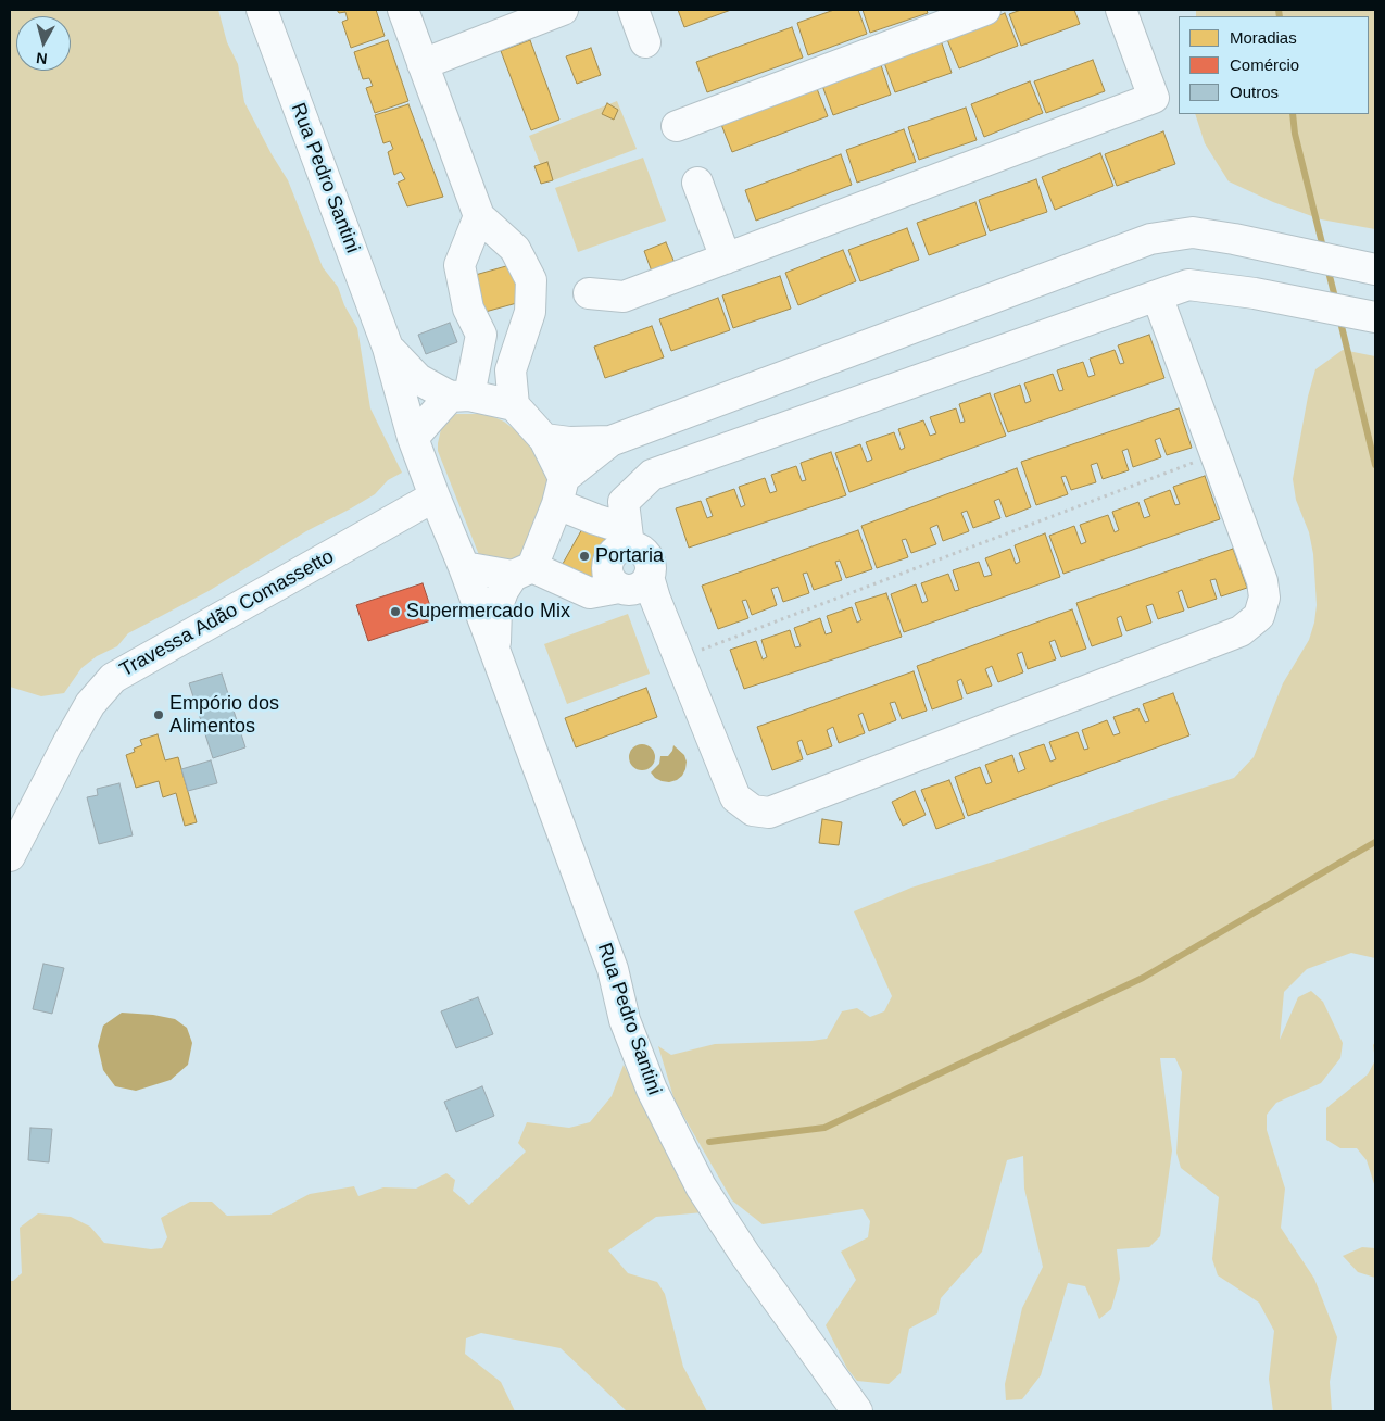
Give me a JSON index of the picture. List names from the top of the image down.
{
  "streets": {
    "street": ["Rua Pedro Santini", "Travessa Adão Comassetto"]
  },
  "crossings": [
    ["Rua Pedro Santini", "Travessa Adão Comassetto"]
  ],
  "places": ["Portaria", "Supermercado Mix", "Empório dos Alimentos"],
  "legend": ["Moradias", "Comércio", "Outros"],
  "north": "bottom"
}
